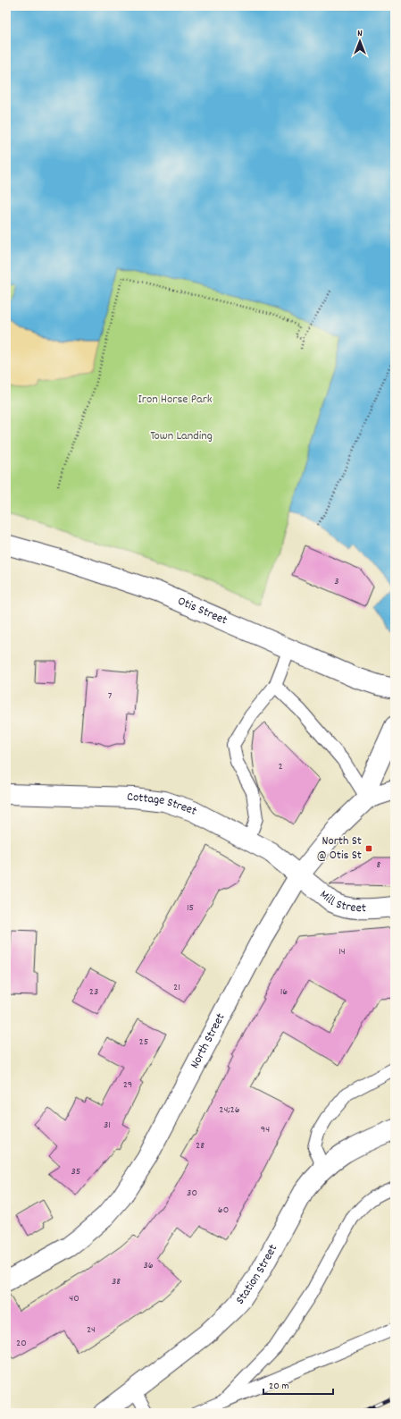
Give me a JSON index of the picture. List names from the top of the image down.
{
  "streets": {
    "main road": [
      "Otis Street",
      "Cottage Street",
      "Mill Street",
      "North Street",
      "Station Street"
    ]
  },
  "crossings": [
    ["Cottage Street", "Mill Street"],
    ["Cottage Street", "North Street"],
    ["Mill Street", "North Street"]
  ],
  "parks": ["Iron Horse Park", "Town Landing"],
  "places": {
    "transit": ["North St @ Otis St"]
  },
  "house_numbers": [
    "3",
    "7",
    "2",
    "8",
    "15",
    "14",
    "21",
    "23",
    "16",
    "25",
    "29",
    "24;26",
    "31",
    "94",
    "28",
    "35",
    "30",
    "60",
    "36",
    "38",
    "40",
    "24",
    "20"
  ],
  "scale_bar": "20 m",
  "north": "top"
}
